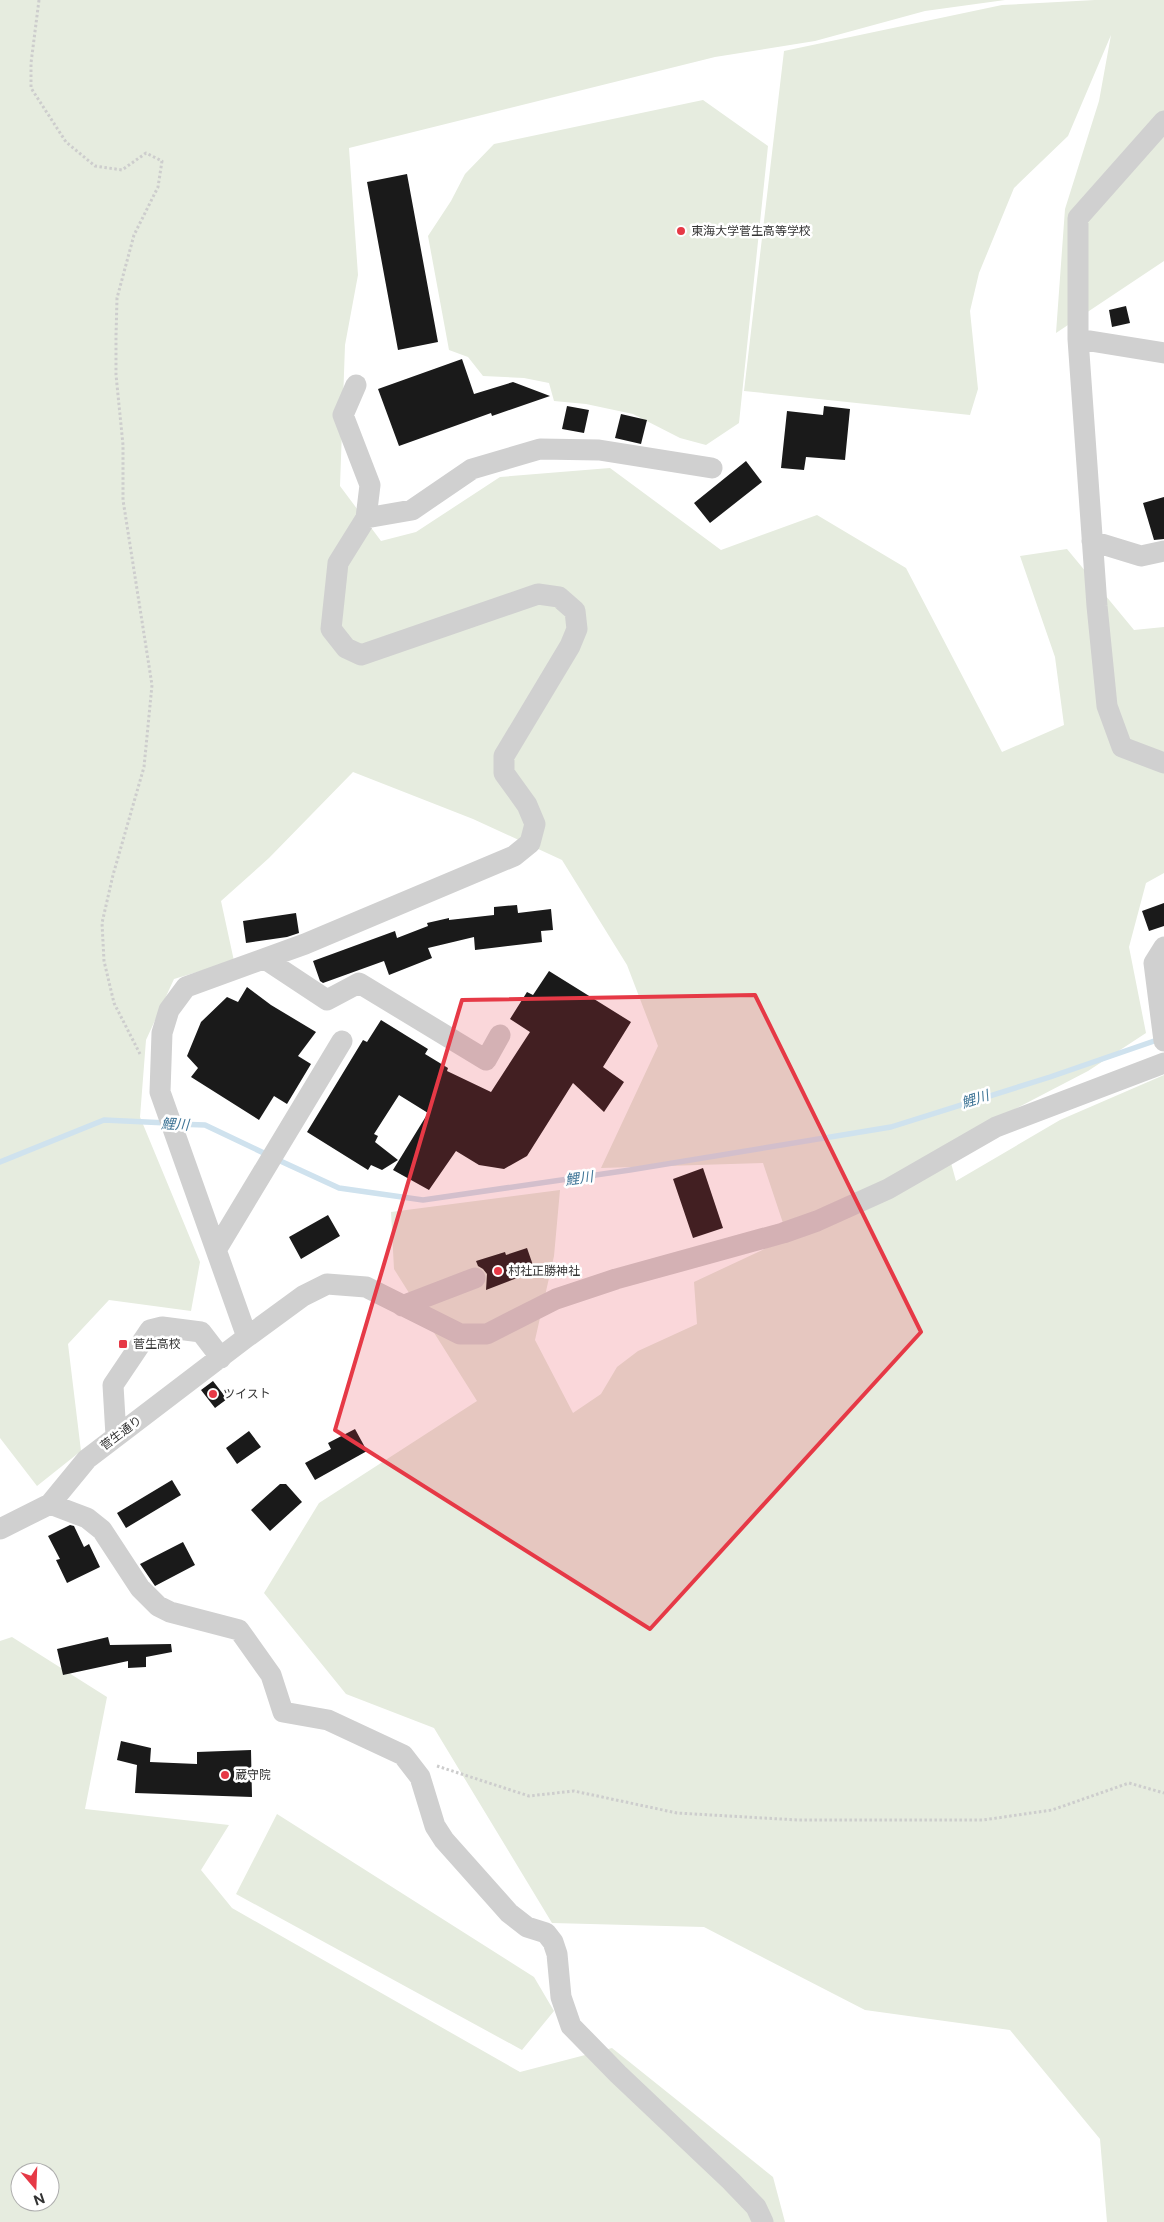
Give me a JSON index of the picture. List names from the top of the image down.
{
  "streets": {
    "street": ["菅生通り"]
  },
  "water": ["鯉川"],
  "places": {
    "other": [
      "東海大学菅生高等学校",
      "村社正勝神社",
      "ツイスト",
      "蔵守院"
    ],
    "transit": ["菅生高校"]
  },
  "north": "bottom"
}
